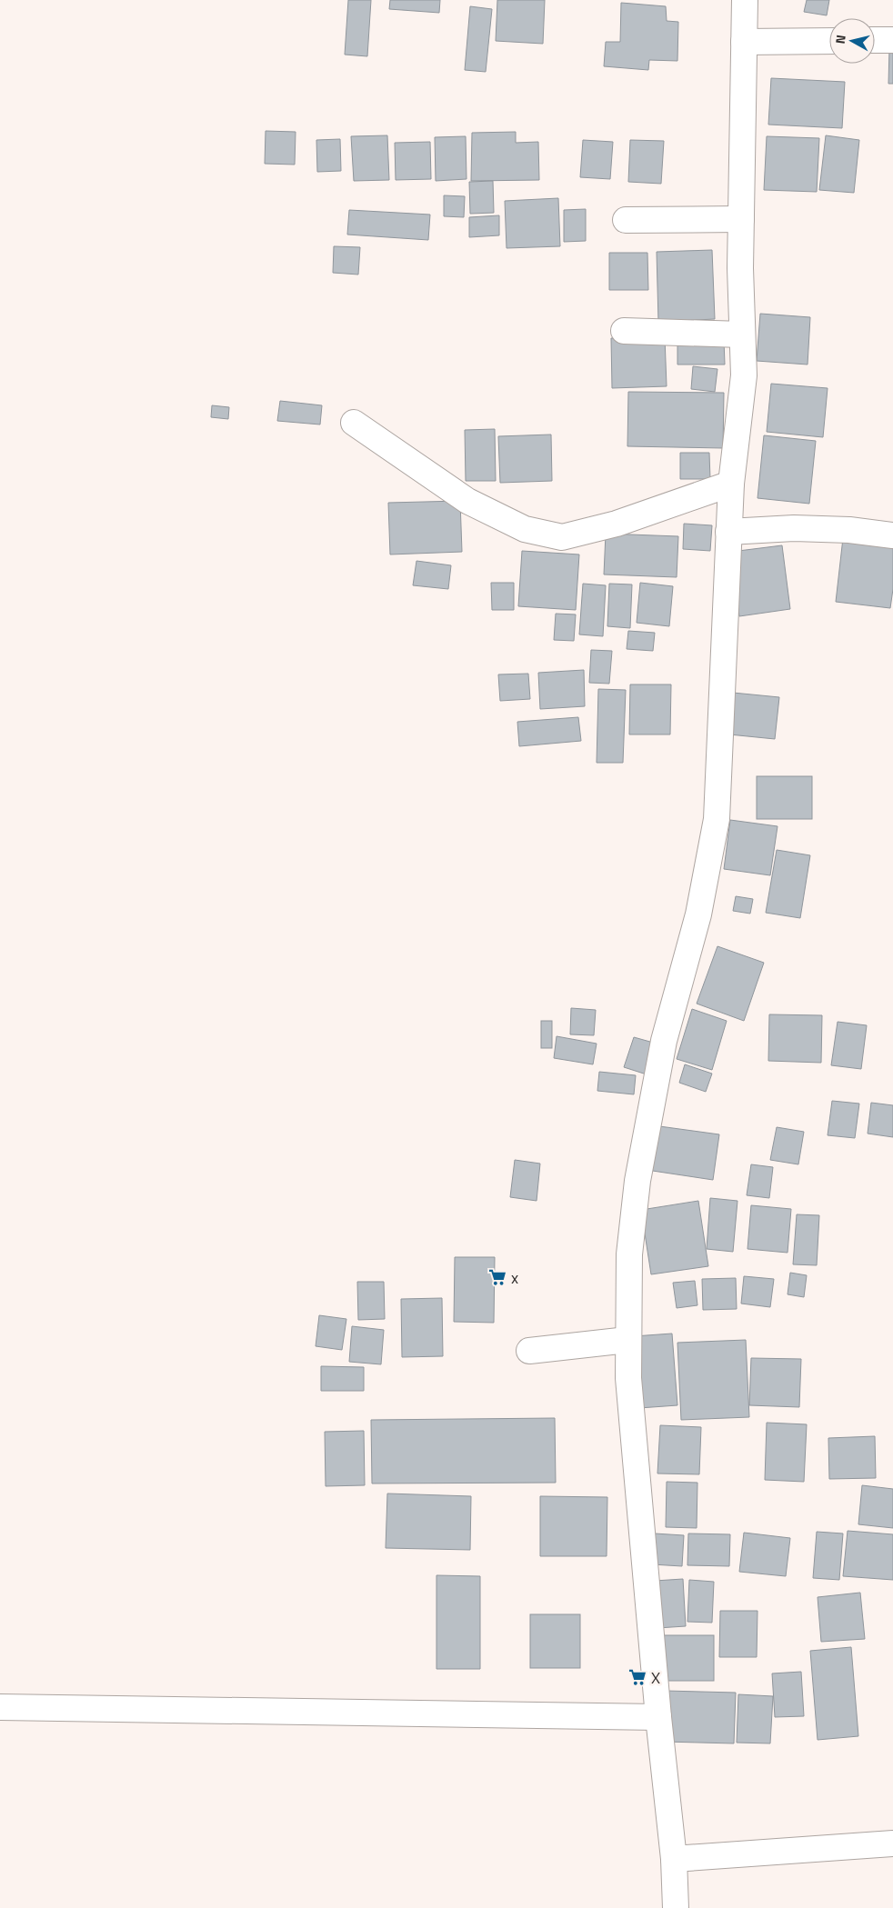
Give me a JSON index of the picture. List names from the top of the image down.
{
  "places": {
    "supermarket": ["x", "X"]
  },
  "north": "left"
}
